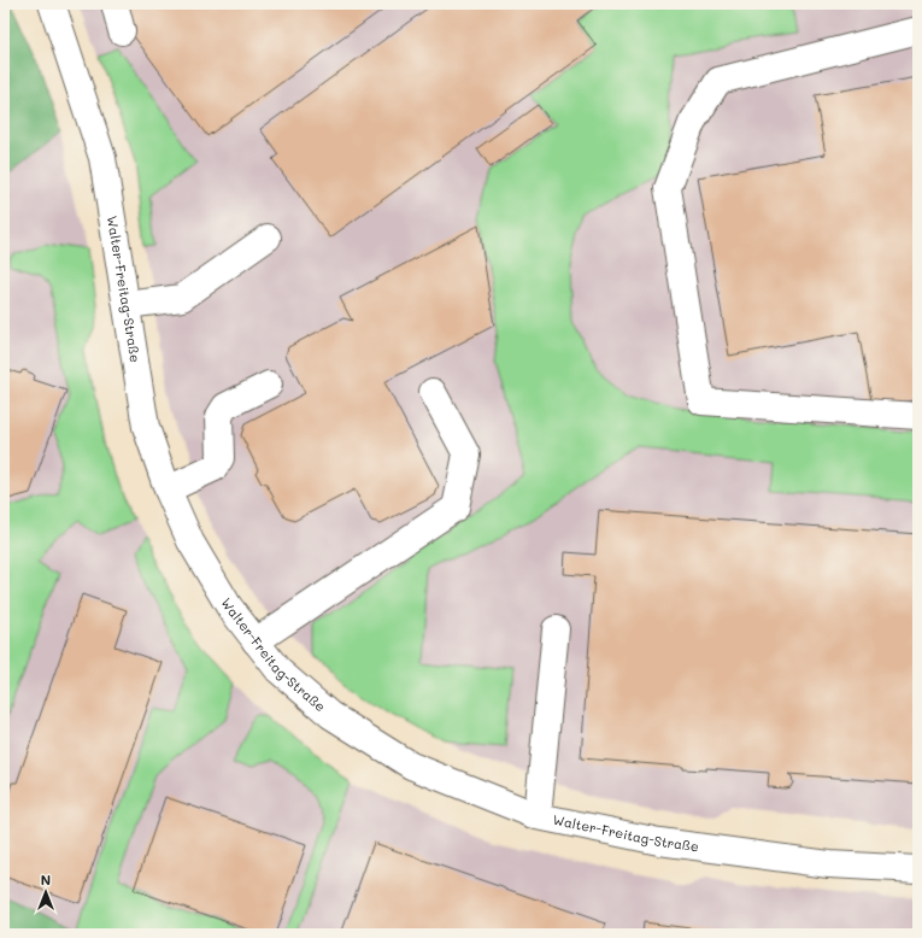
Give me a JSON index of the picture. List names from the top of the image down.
{
  "streets": {
    "street": ["Walter-Freitag-Straße"]
  },
  "north": "top"
}
